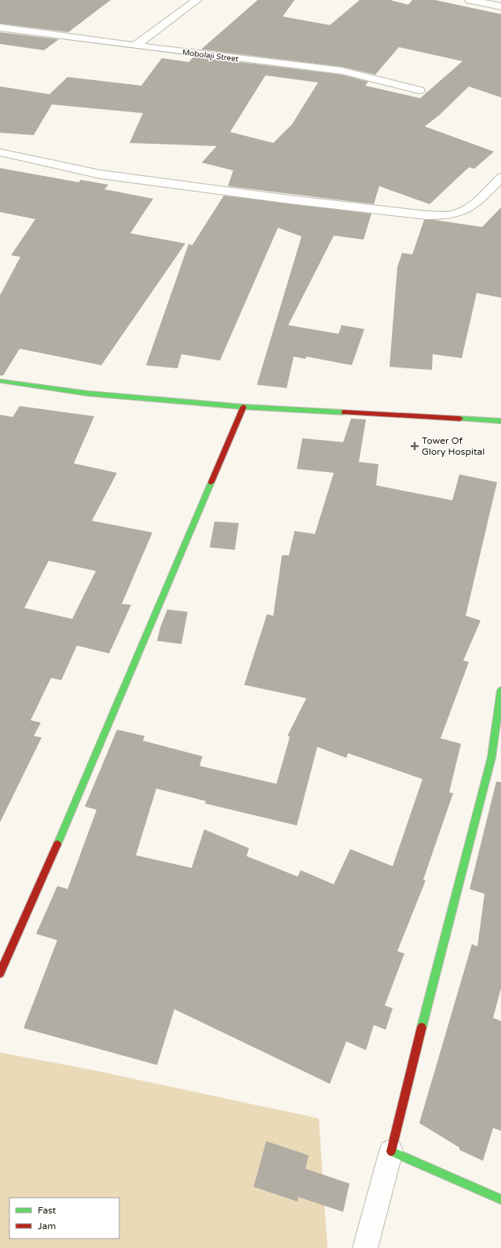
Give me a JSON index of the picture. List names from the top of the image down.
{
  "streets": {
    "street": ["Mobolaji Street"]
  },
  "places": {
    "health": ["Tower Of Glory Hospital"]
  },
  "legend": ["Fast", "Jam"]
}
